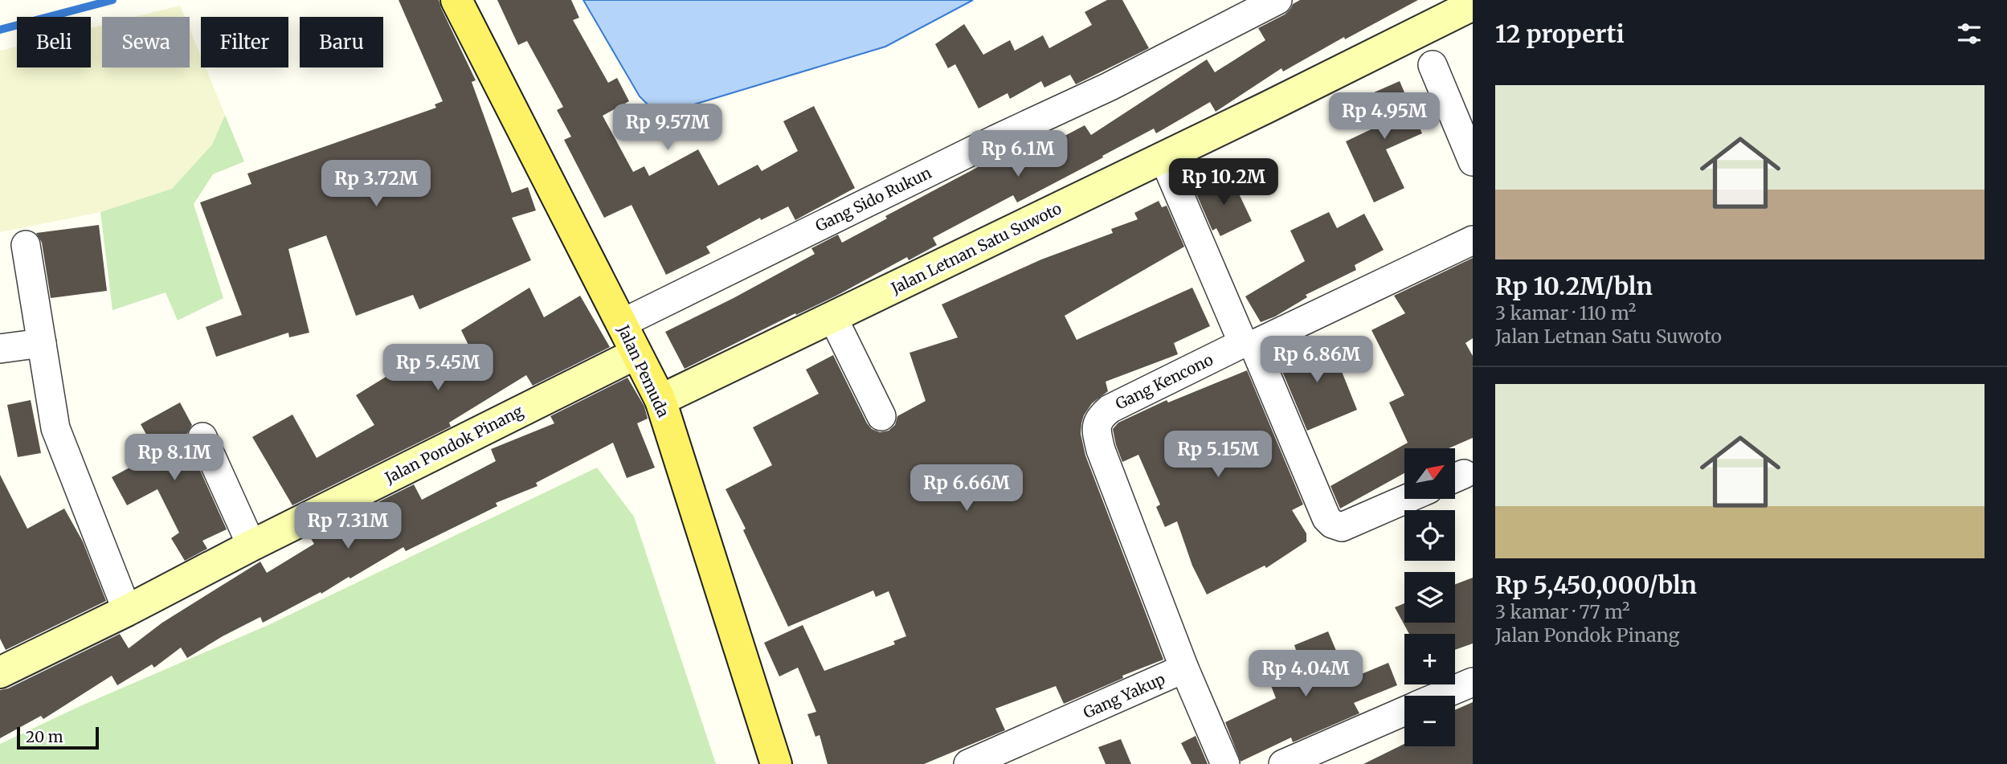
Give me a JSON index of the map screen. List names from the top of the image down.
{
  "streets": {
    "main road": ["Jalan Letnan Satu Suwoto", "Jalan Pemuda", "Jalan Pondok Pinang"],
    "street": ["Gang Sido Rukun", "Gang Kencono", "Gang Yakup"]
  },
  "crossings": [
    ["Gang Sido Rukun", "Jalan Pemuda"],
    ["Jalan Letnan Satu Suwoto", "Jalan Pemuda"],
    ["Jalan Pemuda", "Jalan Pondok Pinang"],
    ["Gang Kencono", "Gang Yakup"]
  ],
  "scale_bar": "20 m",
  "north": "top right",
  "page": {
    "heading": "12 properti",
    "chip": [
      "Beli",
      "Sewa",
      "Filter",
      "Baru"
    ],
    "list": [
      {
        "name": "Rp 10.2M/bln",
        "note": "3 kamar · 110 m² · Jalan Letnan Satu Suwoto"
      },
      {
        "name": "Rp 5,450,000/bln",
        "note": "3 kamar · 77 m² · Jalan Pondok Pinang"
      }
    ],
    "price": [
      "Rp 4.95M",
      "Rp 9.57M",
      "Rp 6.1M",
      "Rp 10.2M",
      "Rp 3.72M",
      "Rp 6.86M",
      "Rp 5.45M",
      "Rp 5.15M",
      "Rp 8.1M",
      "Rp 6.66M",
      "Rp 7.31M",
      "Rp 4.04M"
    ],
    "map_buttons": ["+", "−"],
    "scale": "20 m"
  }
}
